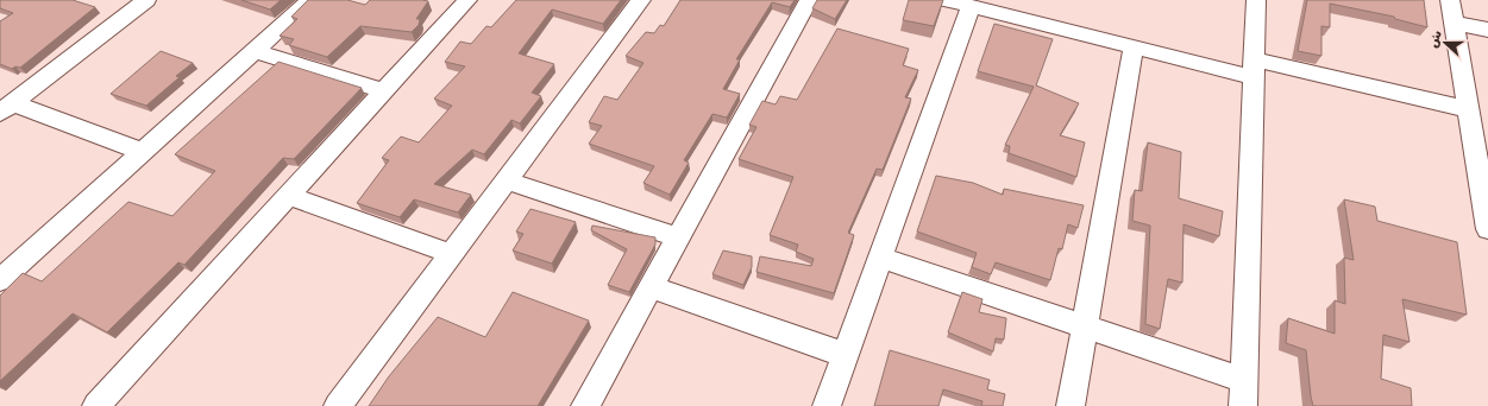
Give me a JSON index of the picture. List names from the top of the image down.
{
  "north": "left"
}
